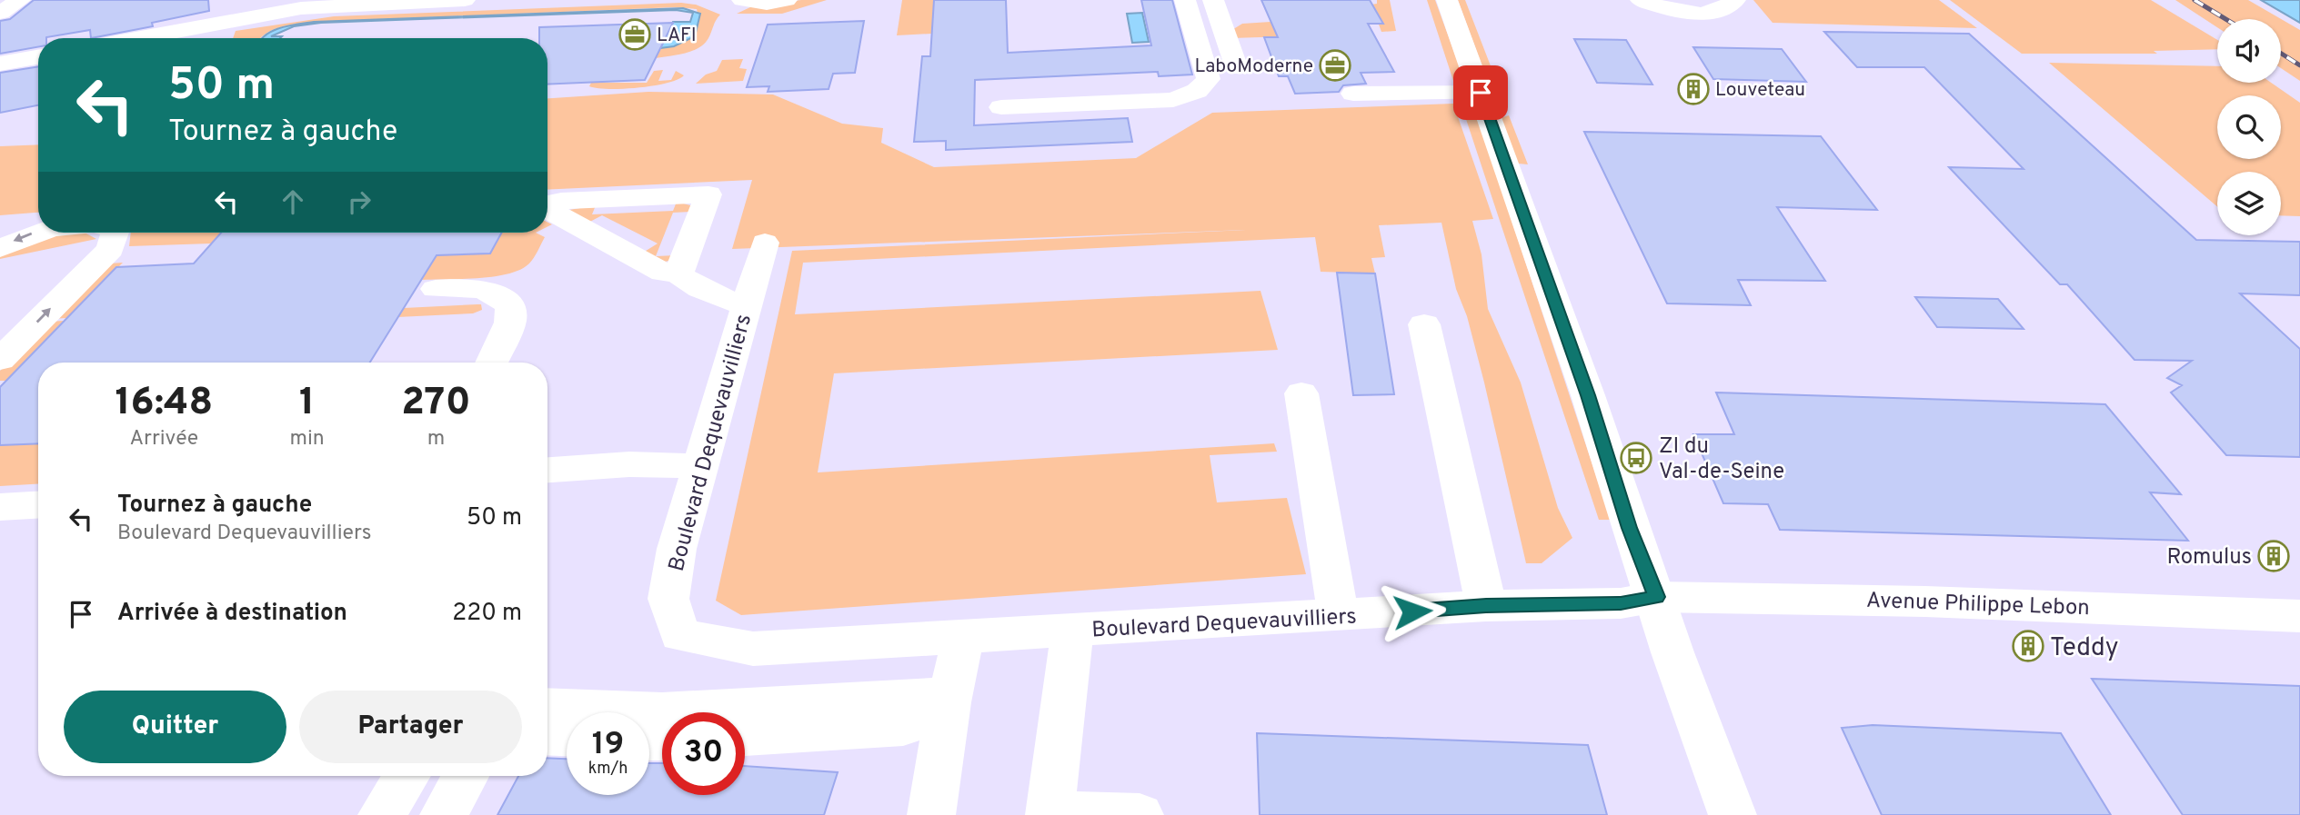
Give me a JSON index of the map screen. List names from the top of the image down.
{
  "streets": {
    "street": ["Boulevard Dequevauvilliers", "Avenue Philippe Lebon"]
  },
  "crossings": [
    ["Boulevard Dequevauvilliers", "Avenue Philippe Lebon"]
  ],
  "places": {
    "office": ["LAFI", "LaboModerne"],
    "building": ["Louveteau", "Romulus", "Teddy"],
    "bus stop": ["ZI du Val-de-Seine"]
  },
  "page": {
    "turn": ["50 m", "Tournez à gauche"],
    "eta": [
      "16:48",
      "Arrivée",
      "1",
      "min",
      "270",
      "m"
    ],
    "list": [
      {
        "name": "Tournez à gauche",
        "note": "Boulevard Dequevauvilliers",
        "value": "50 m"
      },
      {
        "name": "Arrivée à destination",
        "value": "220 m"
      }
    ],
    "buttons": ["Quitter", "Partager"],
    "speed": "19 km/h",
    "limit": "30"
  }
}
